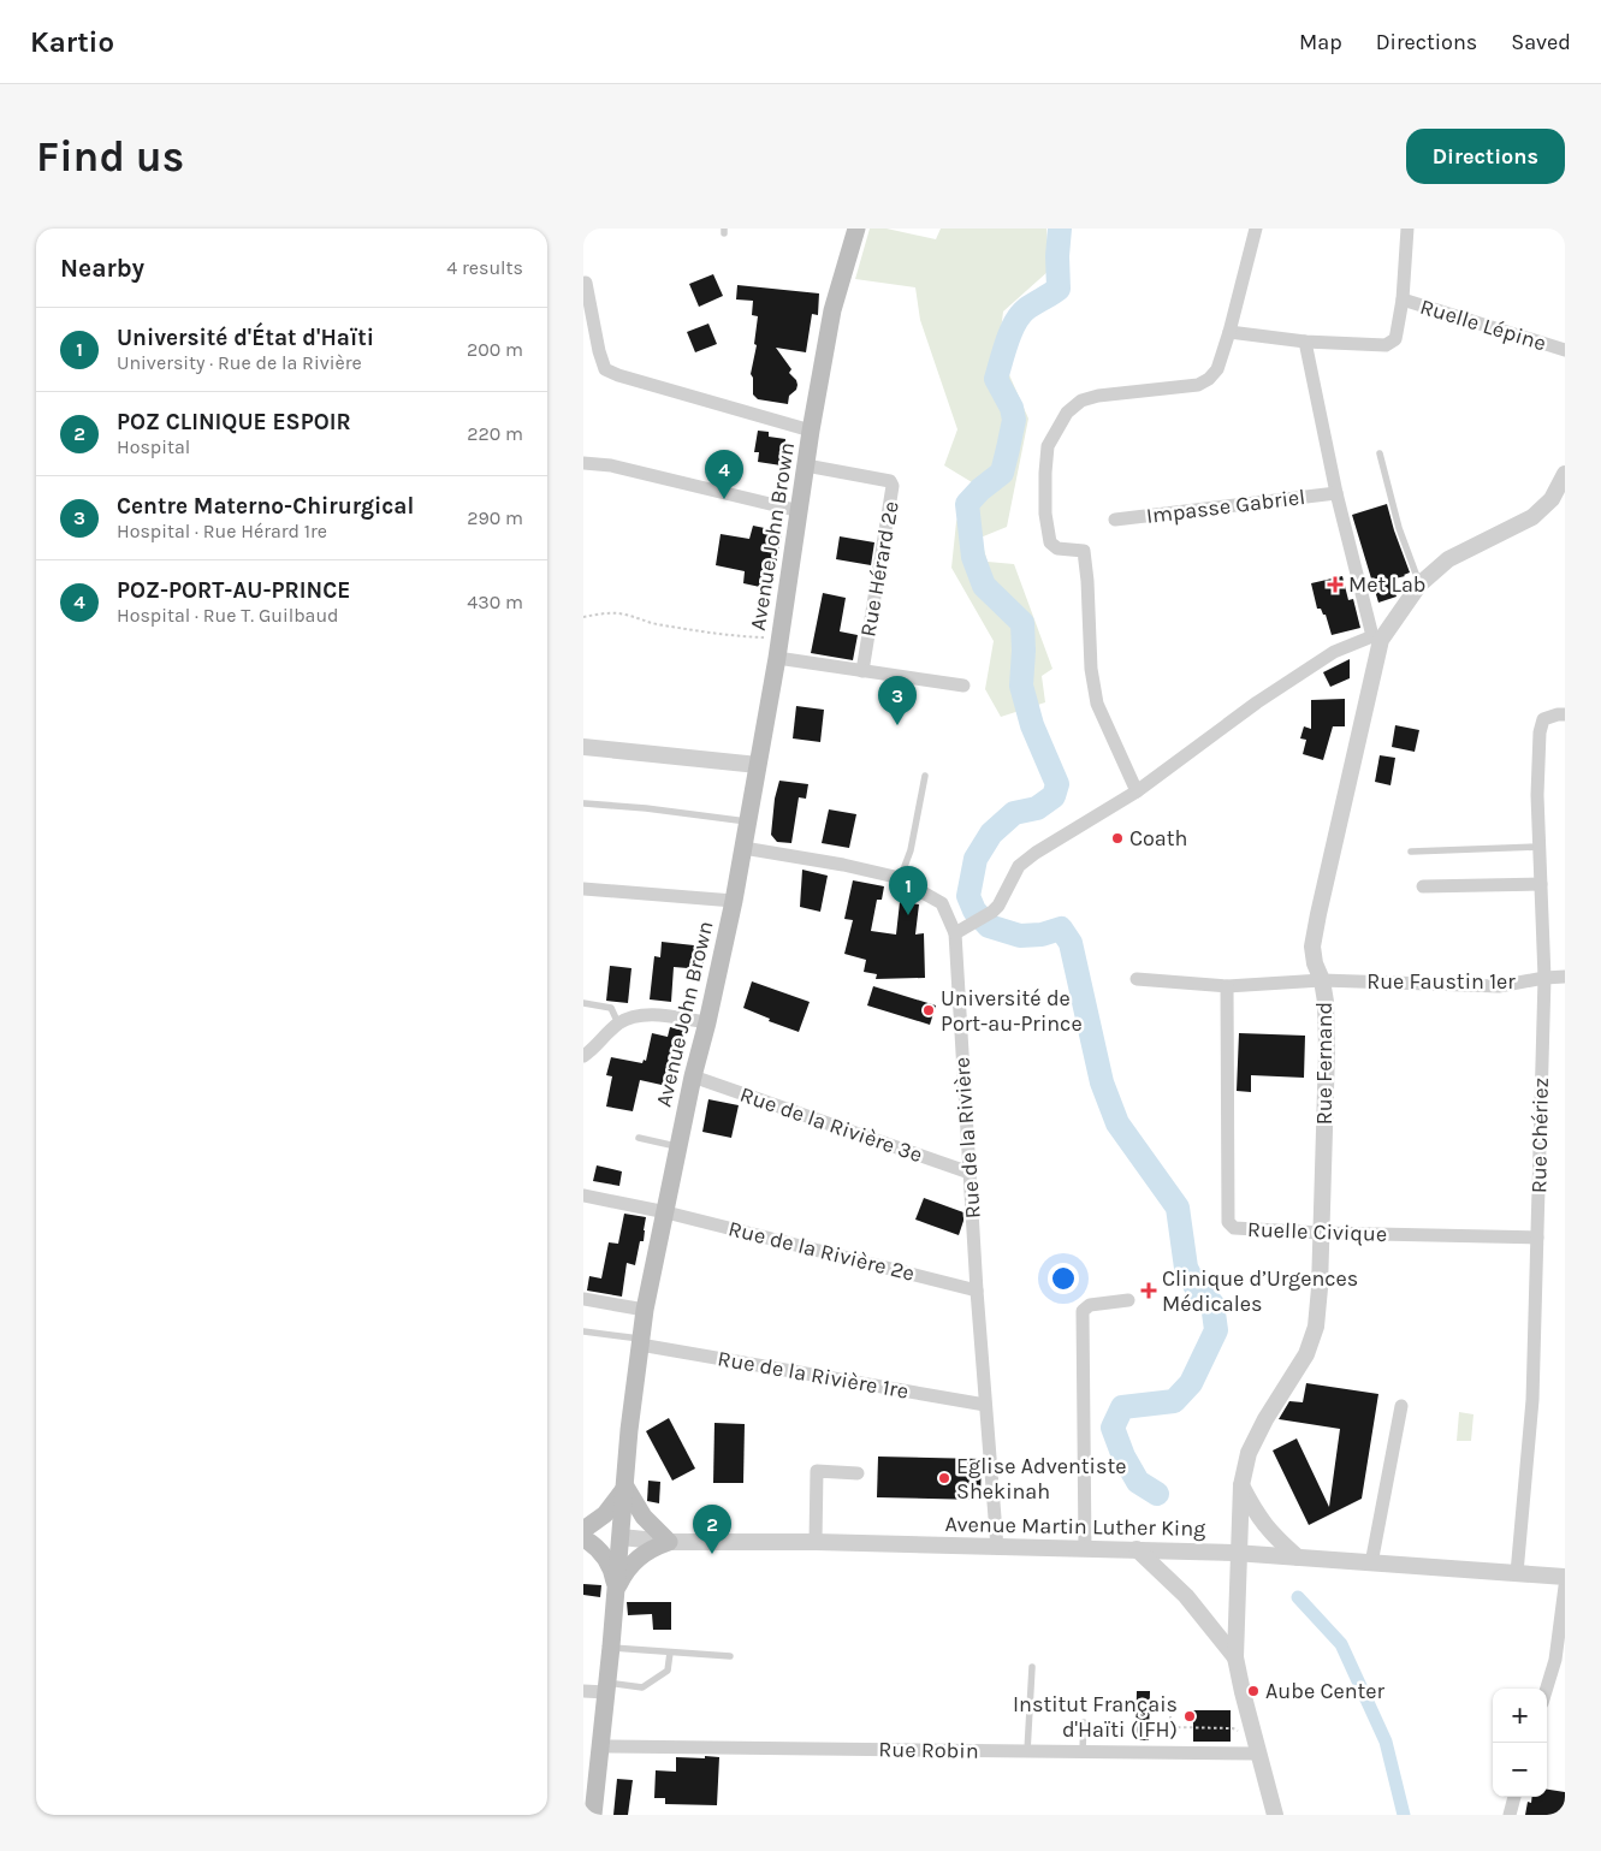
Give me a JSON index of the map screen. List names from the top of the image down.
{
  "streets": {
    "main road": ["Avenue John Brown", "Avenue Martin Luther King"],
    "street": [
      "Ruelle Lépine",
      "Impasse Gabriel",
      "Rue Hérard 2e",
      "Rue Faustin 1er",
      "Rue Fernand",
      "Rue de la Rivière 3e",
      "Rue Chériez",
      "Rue de la Rivière",
      "Ruelle Civique",
      "Rue de la Rivière 2e",
      "Rue de la Rivière 1re",
      "Rue Robin"
    ]
  },
  "crossings": [
    ["Avenue John Brown", "Rue Hérard 2e"],
    ["Avenue John Brown", "Rue de la Rivière 3e"],
    ["Avenue John Brown", "Rue de la Rivière"],
    ["Avenue John Brown", "Rue de la Rivière 2e"],
    ["Avenue John Brown", "Rue de la Rivière 1re"],
    ["Avenue John Brown", "Avenue Martin Luther King"],
    ["Avenue John Brown", "Rue Robin"],
    ["Rue Faustin 1er", "Rue Fernand"],
    ["Rue Faustin 1er", "Rue Chériez"],
    ["Rue Faustin 1er", "Ruelle Civique"],
    ["Rue Fernand", "Ruelle Civique"],
    ["Rue Fernand", "Avenue Martin Luther King"],
    ["Rue de la Rivière 3e", "Rue de la Rivière"],
    ["Rue Chériez", "Ruelle Civique"],
    ["Rue Chériez", "Avenue Martin Luther King"],
    ["Rue de la Rivière", "Rue de la Rivière 2e"],
    ["Rue de la Rivière", "Rue de la Rivière 1re"],
    ["Rue de la Rivière", "Avenue Martin Luther King"]
  ],
  "places": {
    "health": ["Met Lab", "Clinique d’Urgences Médicales"],
    "other": [
      "Coath",
      "Université de Port-au-Prince",
      "Eglise Adventiste Shekinah",
      "Aube Center",
      "Institut Français d'Haïti (IFH)"
    ]
  },
  "page": {
    "header": "Kartio",
    "nav": ["Map", "Directions", "Saved"],
    "buttons": "Directions",
    "title": "Find us",
    "heading": ["Nearby", "4 results"],
    "list": [
      {
        "mark": "1",
        "name": "Université d'État d'Haïti",
        "note": "University · Rue de la Rivière",
        "value": "200 m"
      },
      {
        "mark": "2",
        "name": "POZ CLINIQUE ESPOIR",
        "note": "Hospital",
        "value": "220 m"
      },
      {
        "mark": "3",
        "name": "Centre Materno-Chirurgical",
        "note": "Hospital · Rue Hérard 1re",
        "value": "290 m"
      },
      {
        "mark": "4",
        "name": "POZ-PORT-AU-PRINCE",
        "note": "Hospital · Rue T. Guilbaud",
        "value": "430 m"
      }
    ],
    "pins": [
      "4",
      "3",
      "1",
      "2"
    ],
    "map_buttons": ["+", "−"]
  }
}
